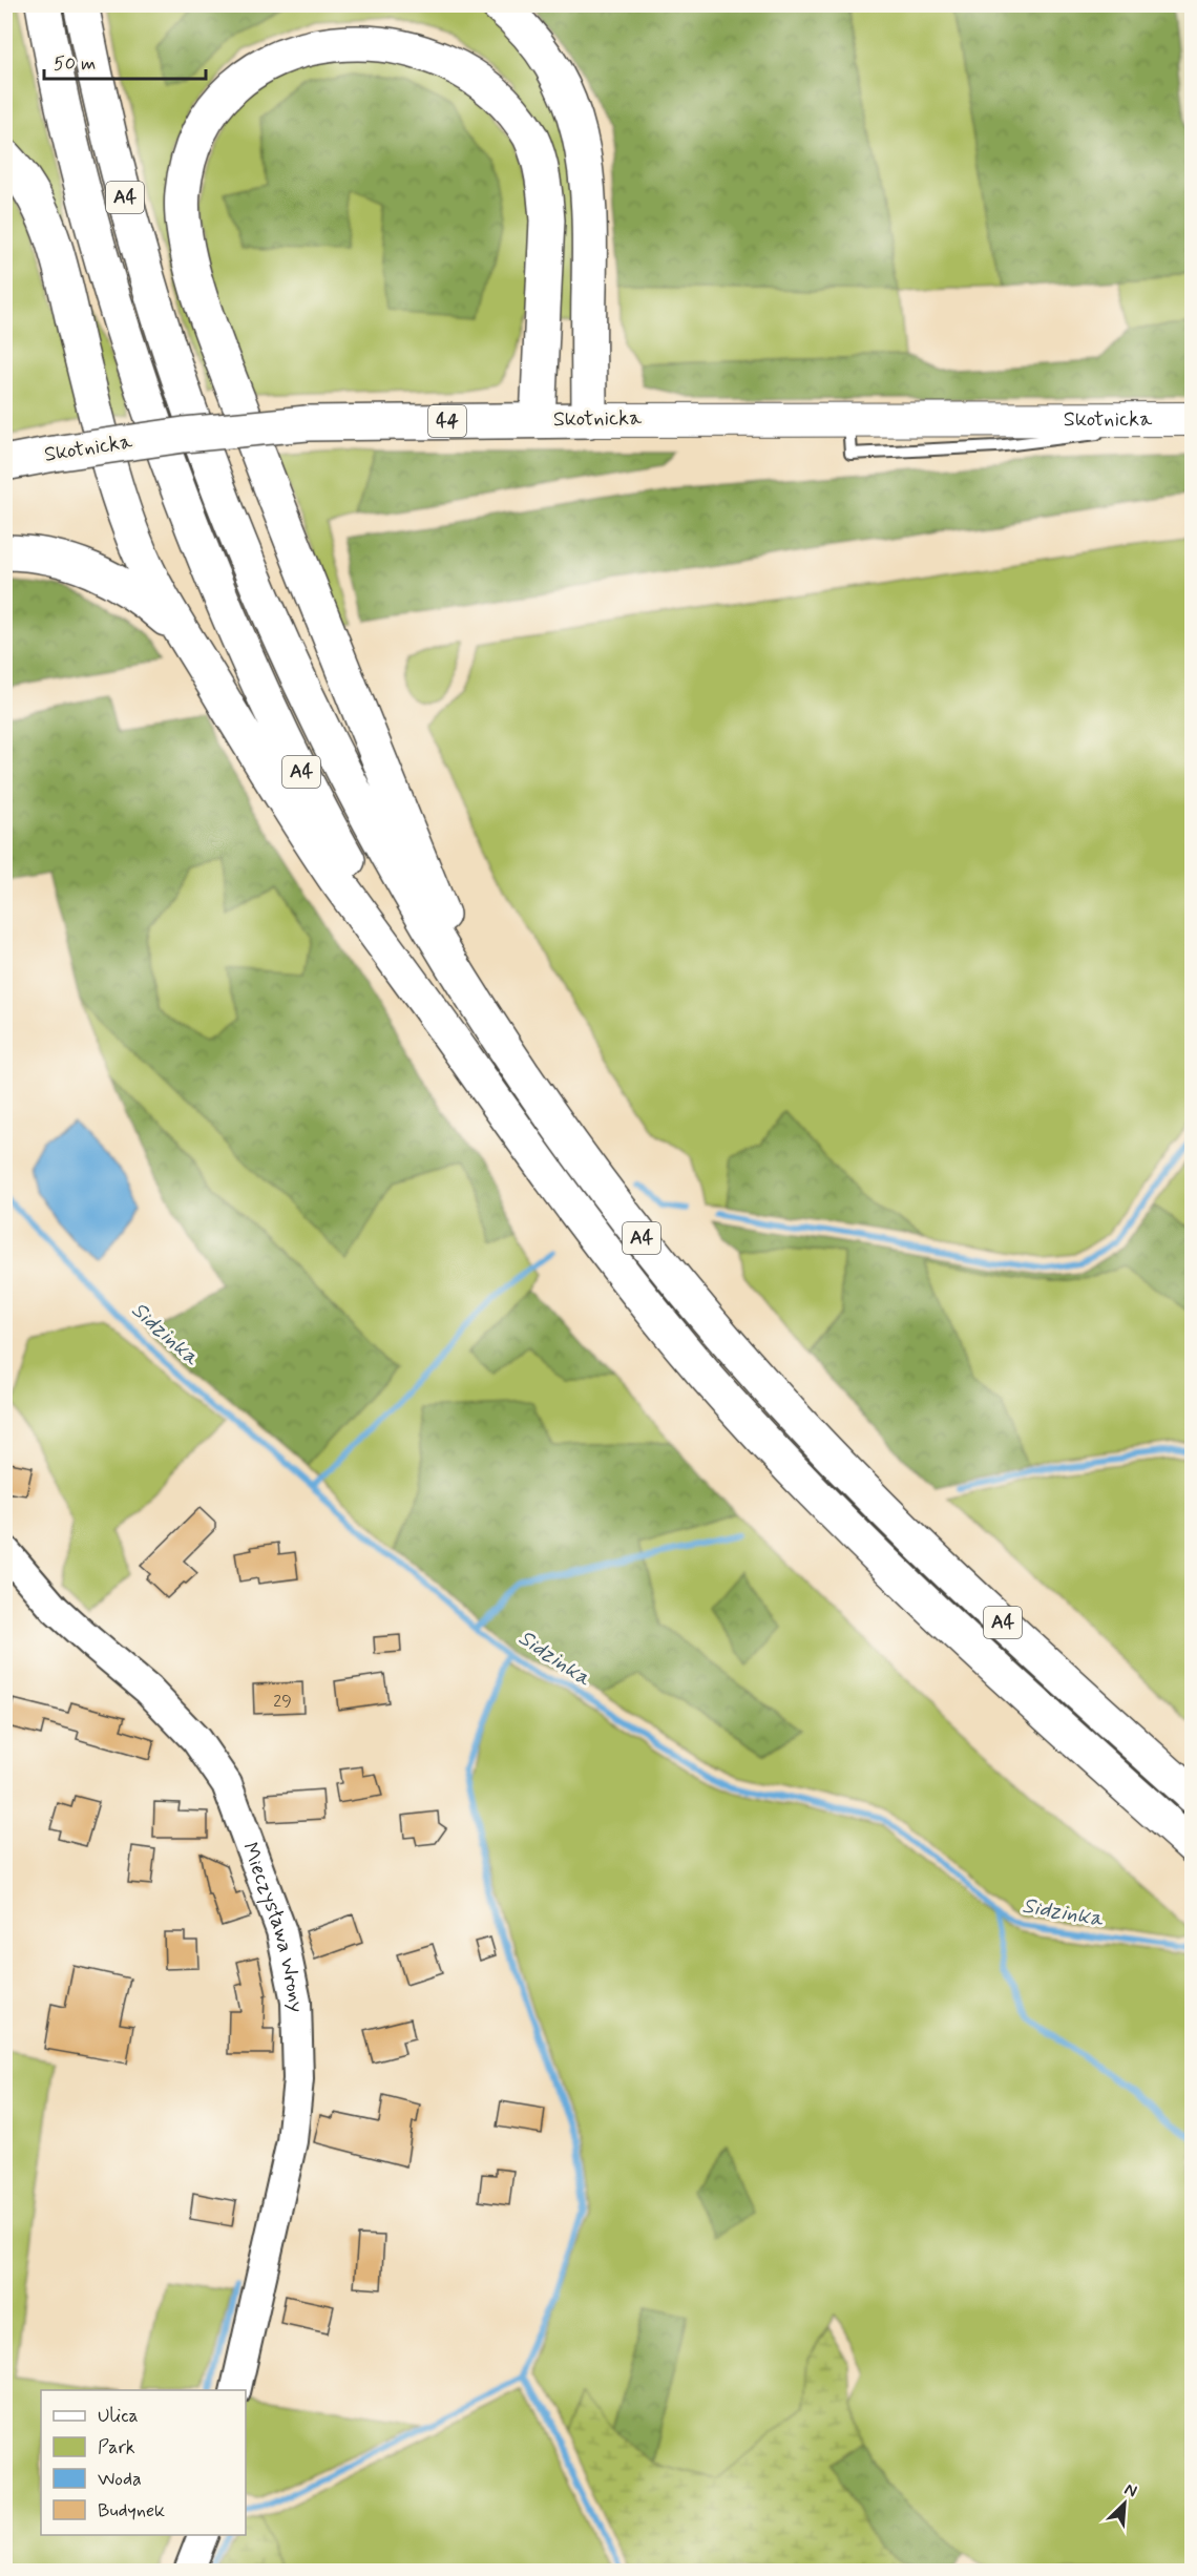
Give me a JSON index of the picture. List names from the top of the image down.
{
  "streets": {
    "main road": ["A4", "Skotnicka", "44"],
    "street": ["Mieczysława Wrony"]
  },
  "water": ["Sidzinka"],
  "house_numbers": ["29"],
  "legend": [
    "Ulica",
    "Park",
    "Woda",
    "Budynek"
  ],
  "scale_bar": "50 m",
  "north": "top right"
}
